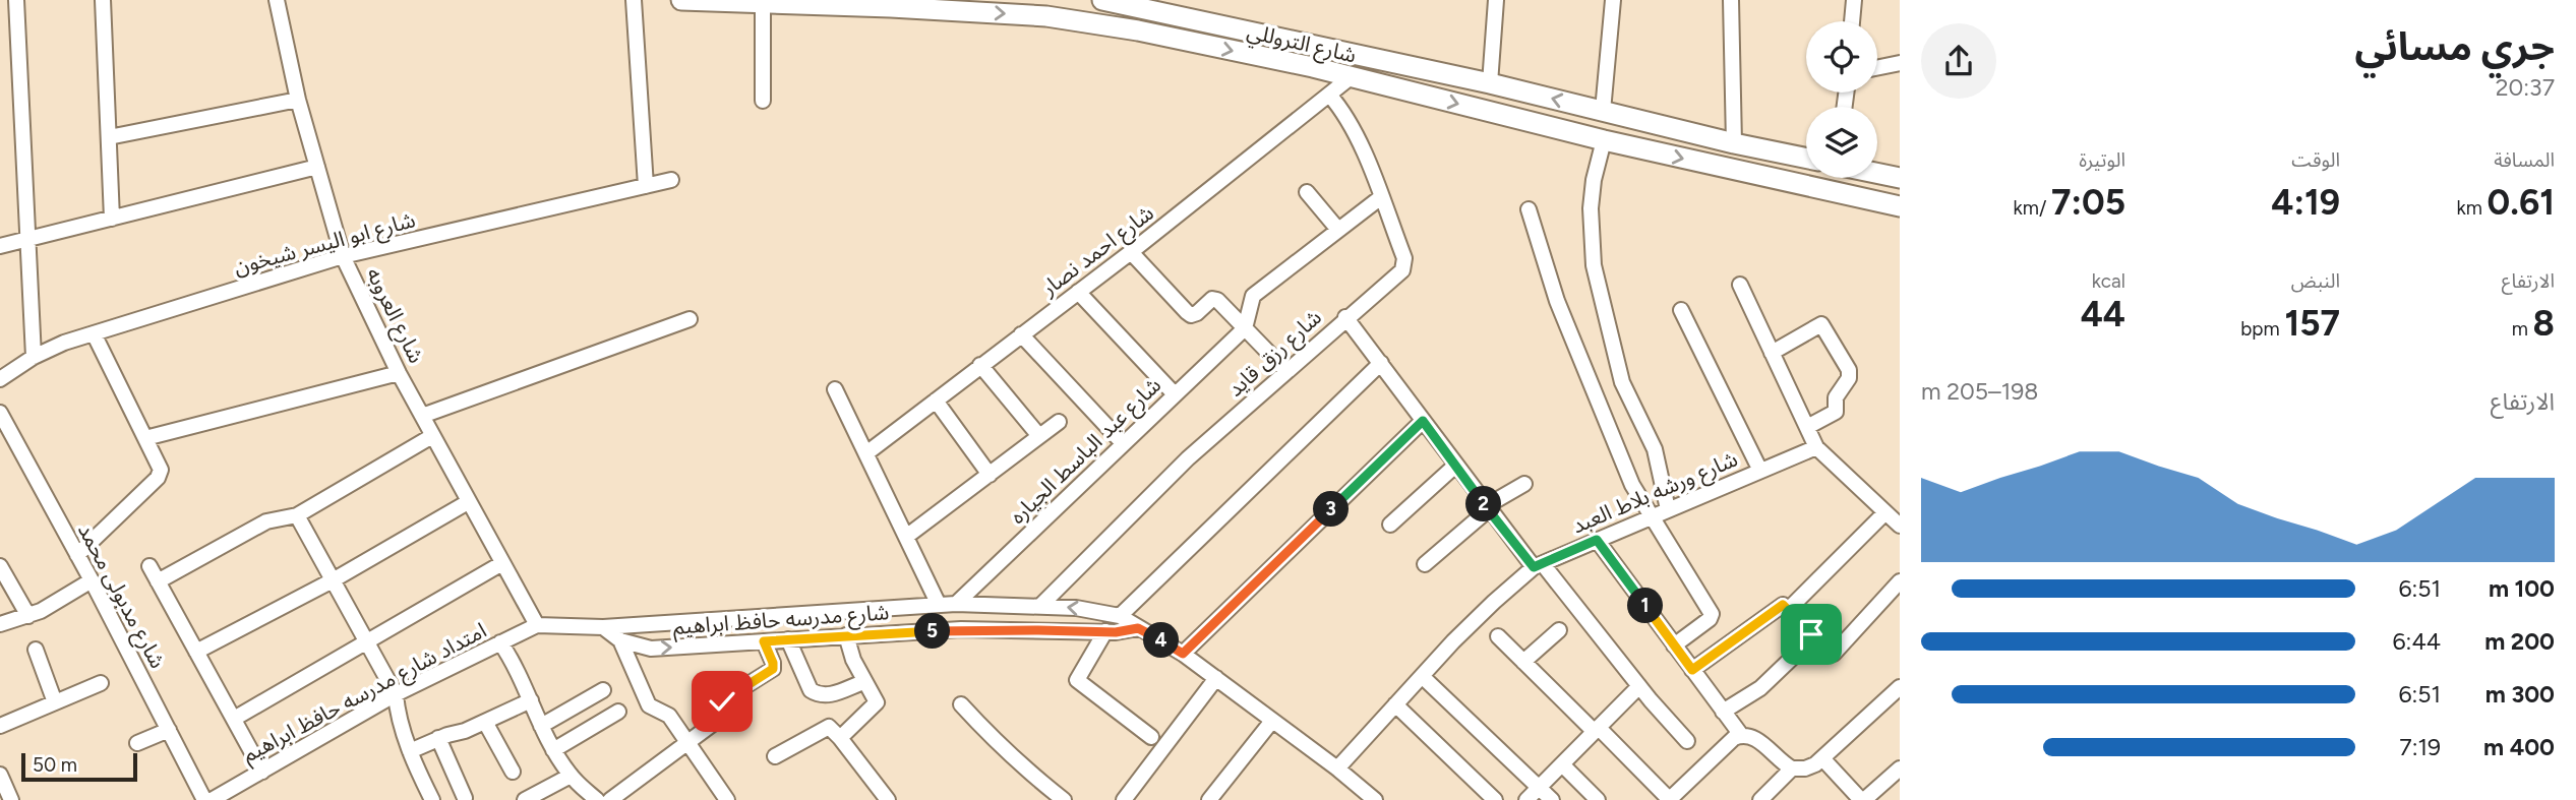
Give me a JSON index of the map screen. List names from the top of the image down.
{
  "streets": {
    "street": [
      "شارع التروللي",
      "شارع ابو اليسر شيخون",
      "شارع احمد نصار",
      "شارع العروبه",
      "شارع رزق قايد",
      "شارع عبد الباسط الجياره",
      "شارع ورشه بلاط العبد",
      "شارع مدبولى محمد",
      "شارع مدرسه حافظ ابراهيم",
      "امتداد شارع مدرسه حافظ ابراهيم"
    ]
  },
  "crossings": [
    ["شارع التروللي", "شارع احمد نصار"],
    ["شارع ابو اليسر شيخون", "شارع العروبه"],
    ["شارع احمد نصار", "شارع رزق قايد"],
    ["شارع العروبه", "شارع مدرسه حافظ ابراهيم"],
    ["شارع العروبه", "امتداد شارع مدرسه حافظ ابراهيم"],
    ["شارع رزق قايد", "شارع مدرسه حافظ ابراهيم"],
    ["شارع عبد الباسط الجياره", "شارع مدرسه حافظ ابراهيم"],
    ["شارع ورشه بلاط العبد", "شارع مدرسه حافظ ابراهيم"],
    ["شارع مدرسه حافظ ابراهيم", "امتداد شارع مدرسه حافظ ابراهيم"]
  ],
  "scale_bar": "50 m",
  "page": {
    "heading": ["جري مسائي", "20:37"],
    "stats": [
      ["المسافة", "0.61 km"],
      ["الوقت", "4:19"],
      ["الوتيرة", "7:05 /km"],
      ["الارتفاع", "8 m"],
      ["النبض", "157 bpm"],
      ["kcal", "44"]
    ],
    "chart": ["الارتفاع", "198–205 m"],
    "pins": [
      "2",
      "3",
      "1",
      "5",
      "4"
    ],
    "list": [
      {
        "name": "100 m",
        "note": "6:51"
      },
      {
        "name": "200 m",
        "note": "6:44"
      },
      {
        "name": "300 m",
        "note": "6:51"
      },
      {
        "name": "400 m",
        "note": "7:19"
      }
    ],
    "scale": "50 m"
  }
}
